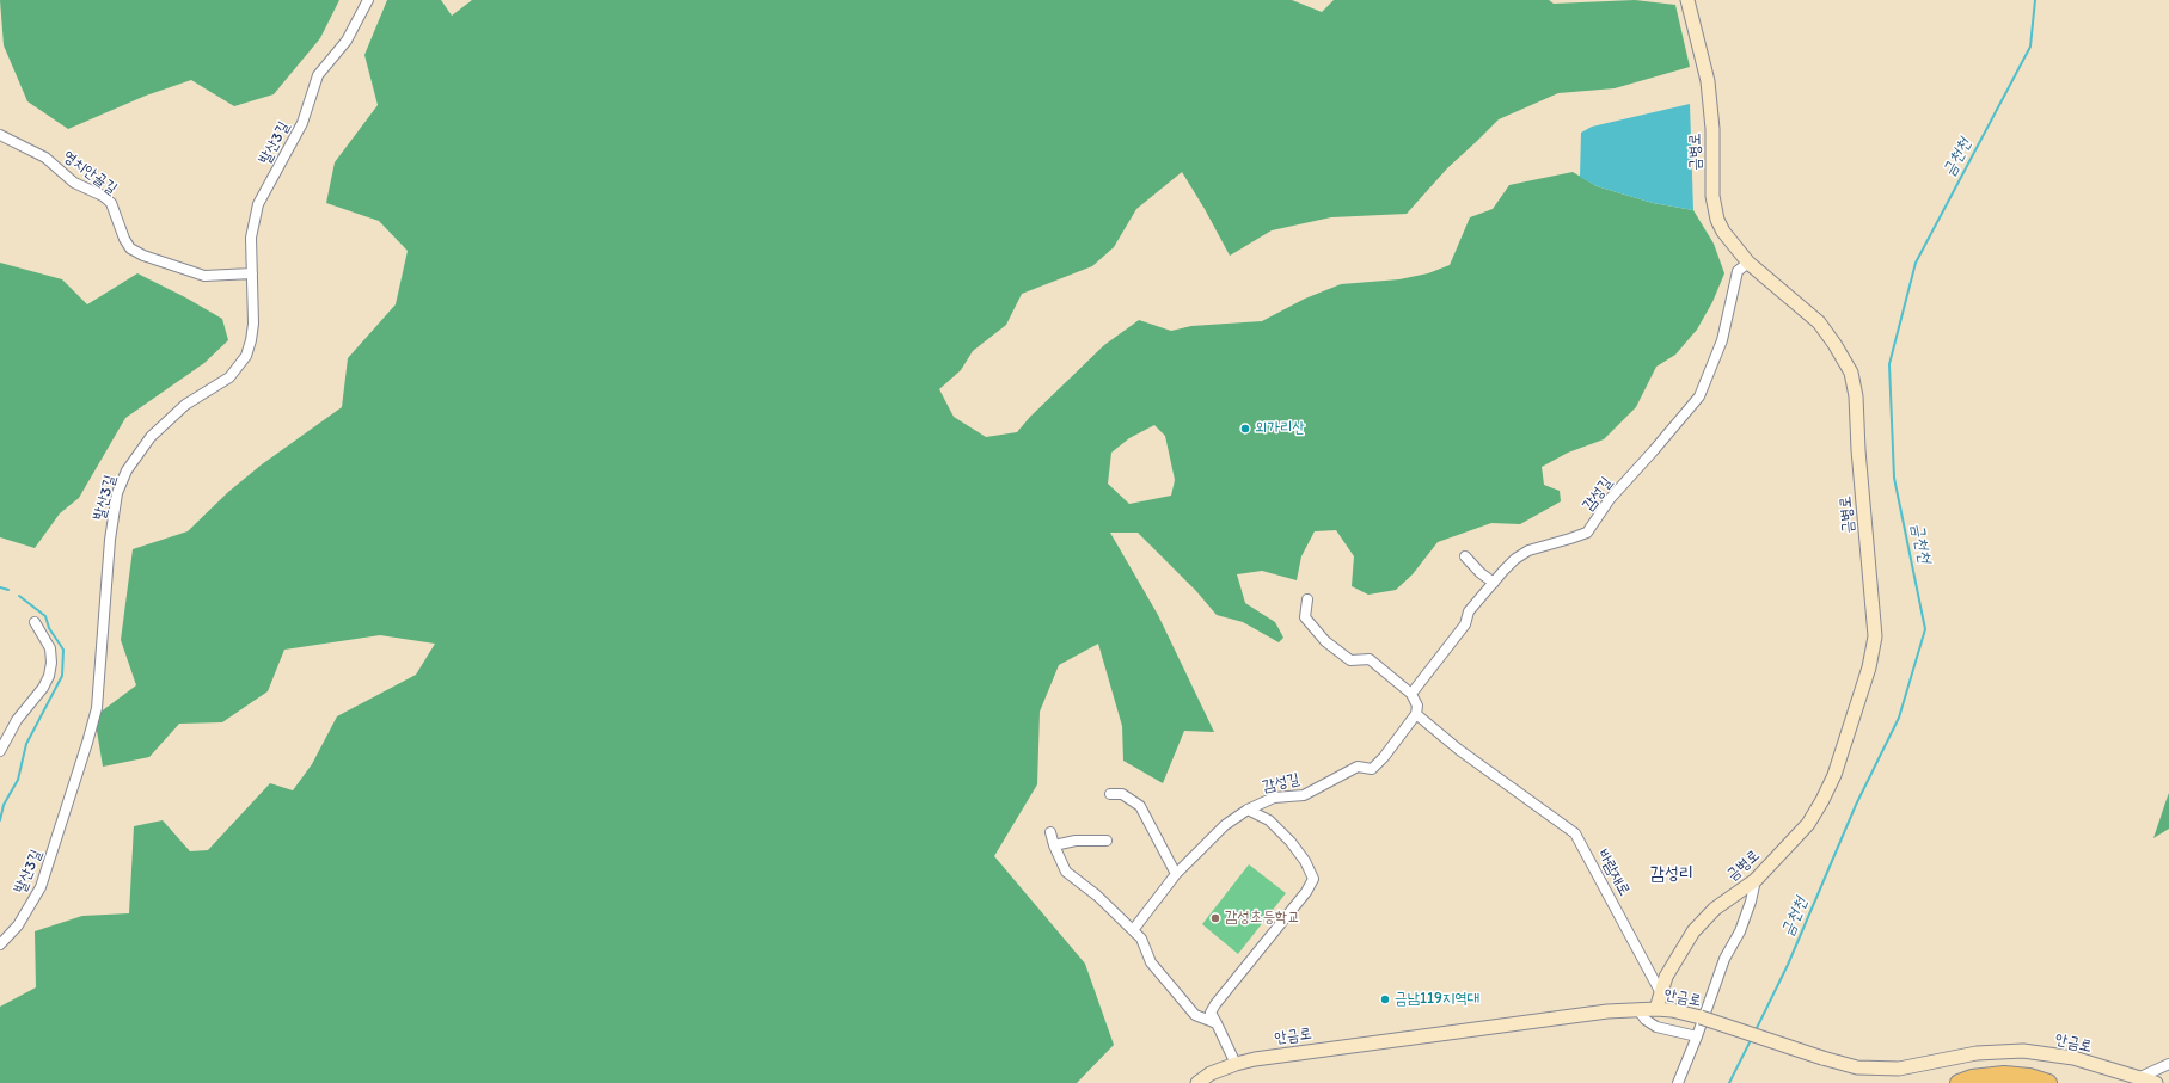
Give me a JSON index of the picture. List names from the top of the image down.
{
  "streets": {
    "street": [
      "발산3길",
      "금병로",
      "영치안골길",
      "감성길",
      "바람재로",
      "안금로"
    ]
  },
  "crossings": [
    ["발산3길", "영치안골길"],
    ["금병로", "감성길"],
    ["금병로", "바람재로"],
    ["금병로", "안금로"],
    ["감성길", "바람재로"]
  ],
  "districts": ["감성리"],
  "water": ["금천천"],
  "places": ["외가리산", "감성초등학교", "금남119지역대"]
}
